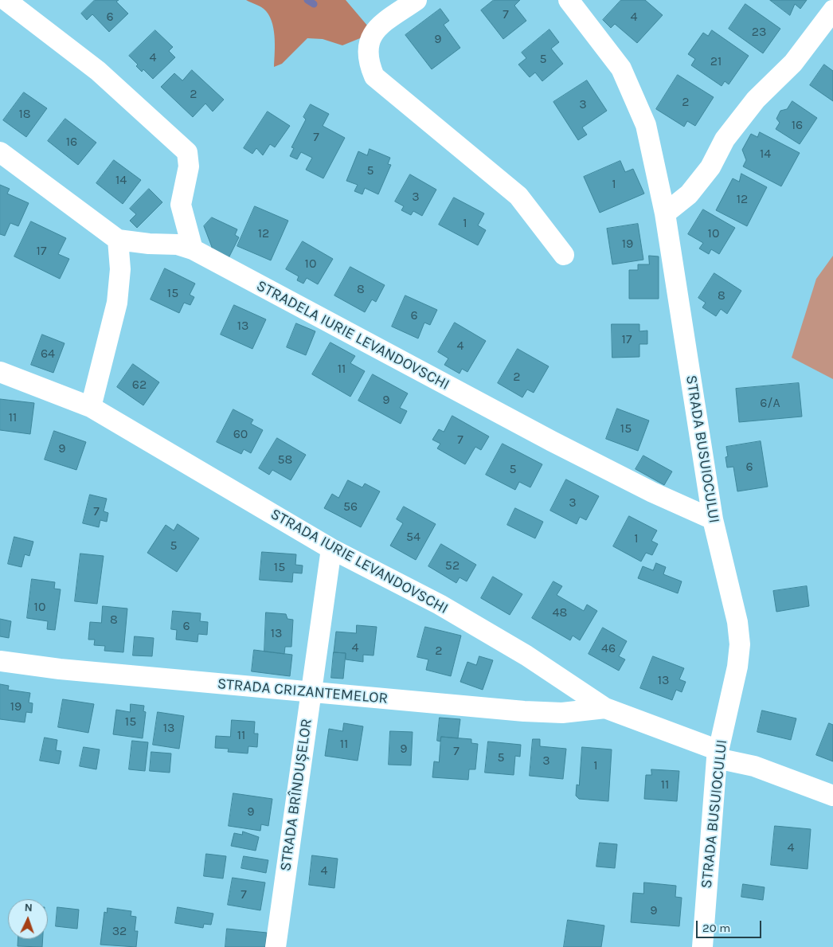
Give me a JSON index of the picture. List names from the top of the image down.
{
  "streets": {
    "street": [
      "STRADELA IURIE LEVANDOVSCHI",
      "STRADA BUSUIOCULUI",
      "STRADA IURIE LEVANDOVSCHI",
      "STRADA CRIZANTEMELOR",
      "STRADA BRÎNDUȘELOR"
    ]
  },
  "crossings": [
    ["STRADELA IURIE LEVANDOVSCHI", "STRADA BUSUIOCULUI"],
    ["STRADA BUSUIOCULUI", "STRADA IURIE LEVANDOVSCHI"],
    ["STRADA IURIE LEVANDOVSCHI", "STRADA CRIZANTEMELOR"],
    ["STRADA IURIE LEVANDOVSCHI", "STRADA BRÎNDUȘELOR"],
    ["STRADA CRIZANTEMELOR", "STRADA BRÎNDUȘELOR"]
  ],
  "house_numbers": [
    "7",
    "6",
    "4",
    "23",
    "9",
    "4",
    "5",
    "21",
    "2",
    "2",
    "3",
    "18",
    "16",
    "7",
    "16",
    "14",
    "5",
    "14",
    "1",
    "3",
    "12",
    "1",
    "12",
    "10",
    "19",
    "17",
    "10",
    "8",
    "15",
    "8",
    "6",
    "13",
    "17",
    "4",
    "64",
    "11",
    "2",
    "62",
    "9",
    "6/A",
    "11",
    "15",
    "60",
    "7",
    "9",
    "58",
    "6",
    "5",
    "3",
    "56",
    "7",
    "54",
    "1",
    "5",
    "52",
    "15",
    "10",
    "48",
    "8",
    "6",
    "13",
    "4",
    "46",
    "2",
    "13",
    "19",
    "15",
    "13",
    "11",
    "11",
    "9",
    "7",
    "5",
    "3",
    "1",
    "11",
    "9",
    "4",
    "4",
    "7",
    "9",
    "32"
  ],
  "scale_bar": "20 m",
  "north": "top"
}
